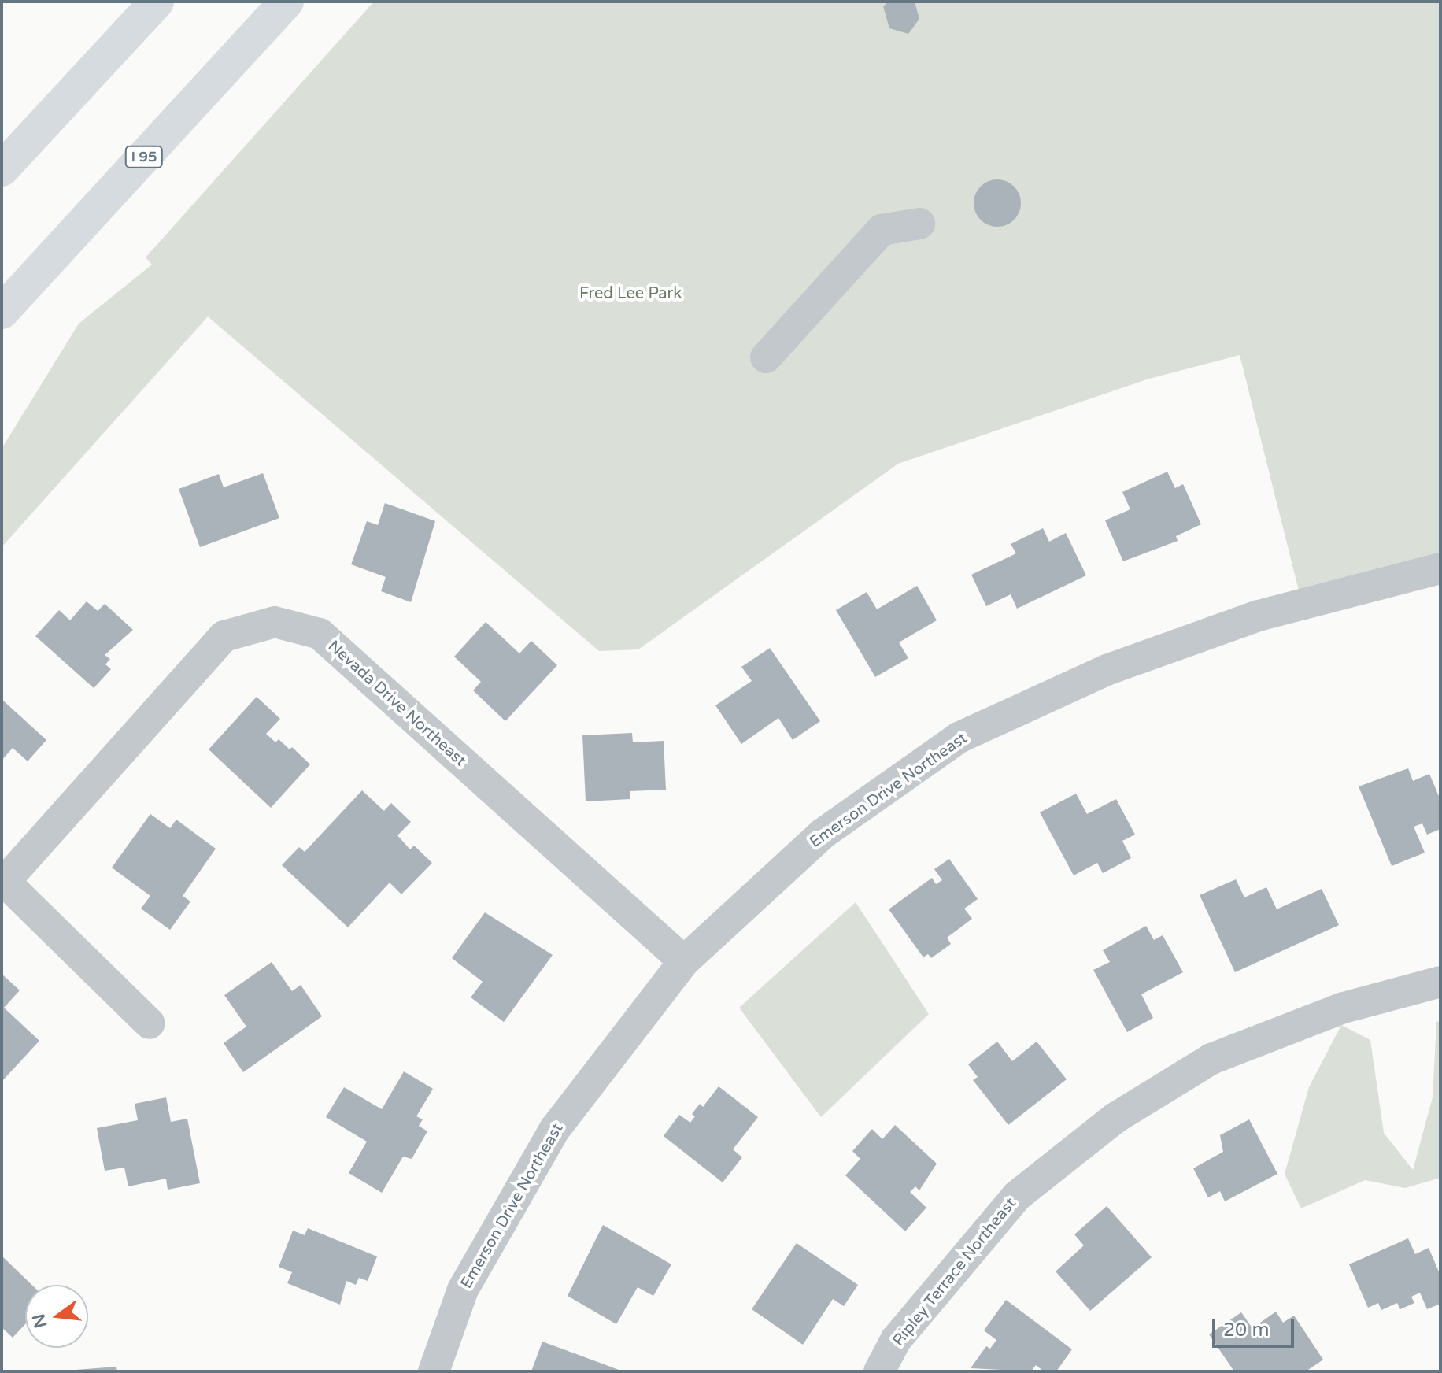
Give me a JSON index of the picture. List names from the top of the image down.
{
  "streets": {
    "highway": ["I 95"],
    "street": ["Nevada Drive Northeast", "Emerson Drive Northeast", "Ripley Terrace Northeast"]
  },
  "crossings": [
    ["Nevada Drive Northeast", "Emerson Drive Northeast"]
  ],
  "parks": ["Fred Lee Park"],
  "scale_bar": "20 m",
  "north": "left"
}
